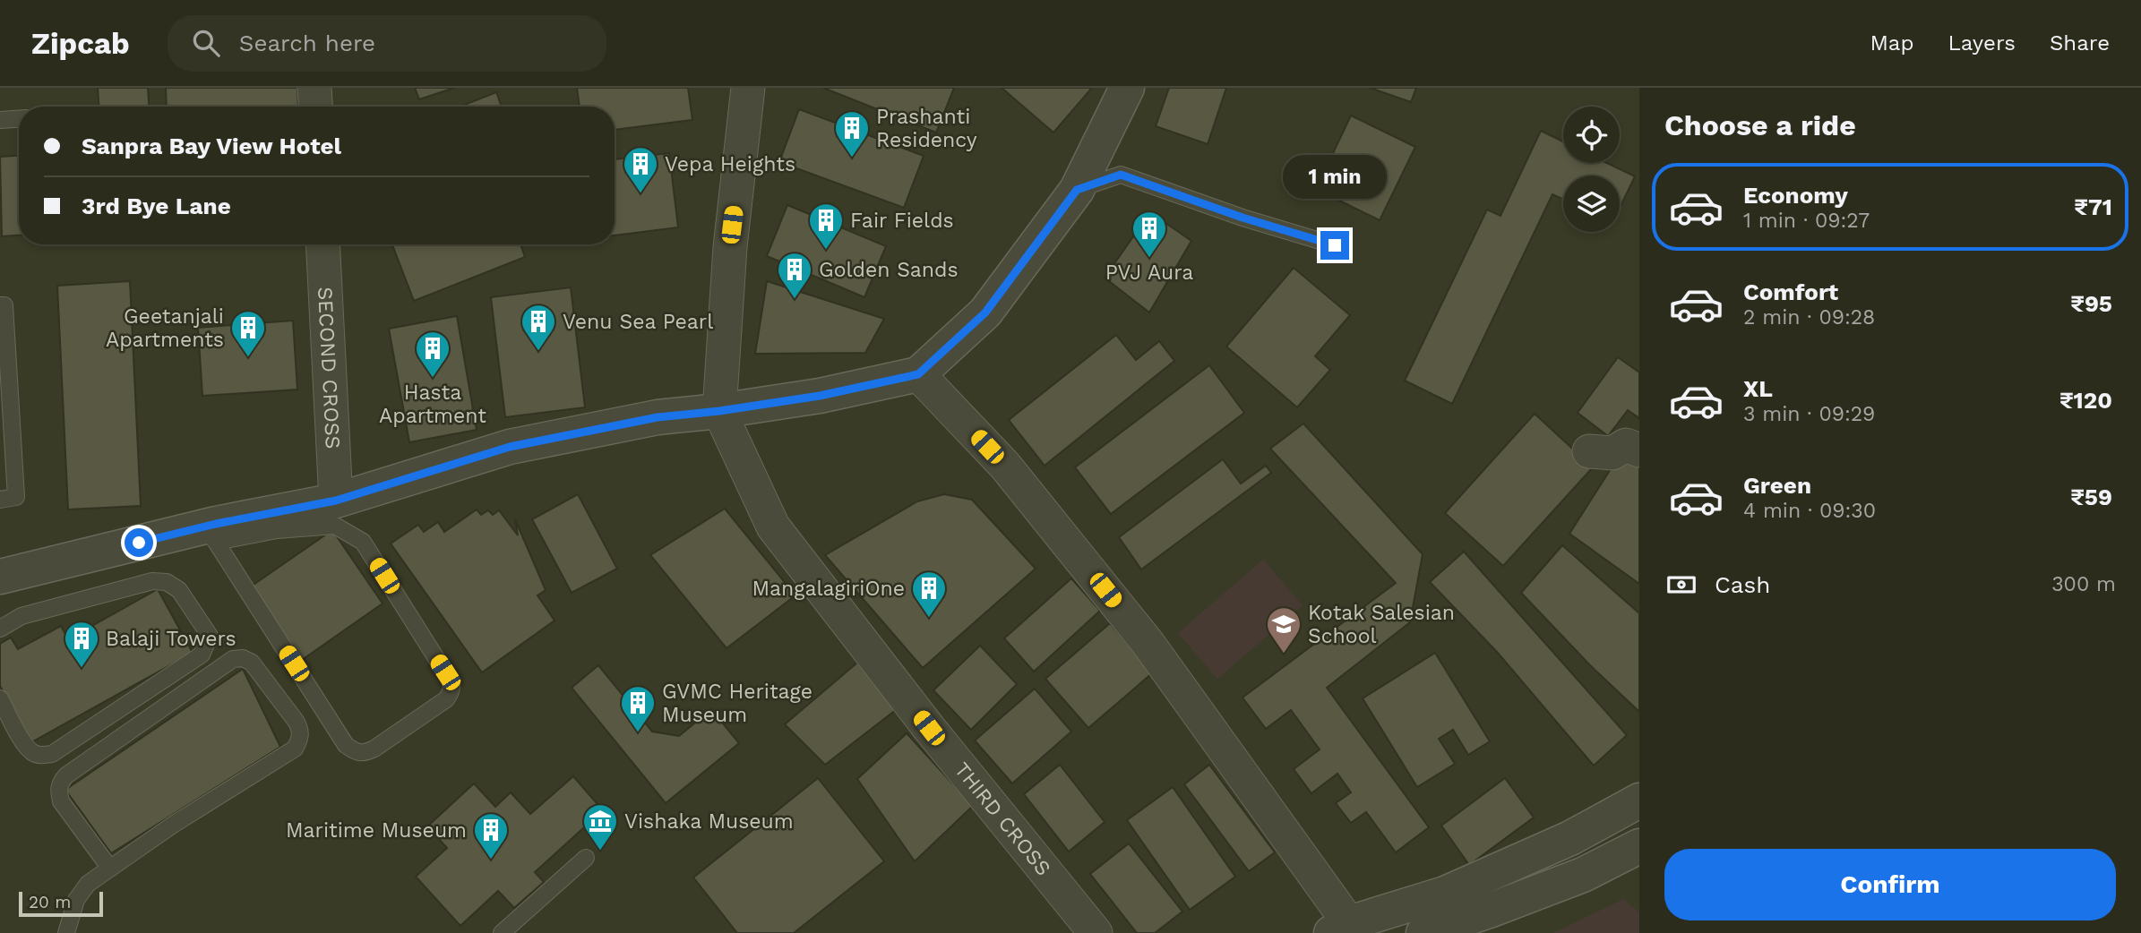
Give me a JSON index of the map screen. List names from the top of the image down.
{
  "streets": {
    "street": ["SECOND CROSS", "THIRD CROSS"]
  },
  "places": {
    "building": [
      "Prashanti Residency",
      "Vepa Heights",
      "Fair Fields",
      "PVJ Aura",
      "Golden Sands",
      "Venu Sea Pearl",
      "Geetanjali Apartments",
      "Hasta Apartment",
      "MangalagiriOne",
      "Balaji Towers",
      "GVMC Heritage Museum",
      "Maritime Museum"
    ],
    "school or university": ["Kotak Salesian School"],
    "museum": ["Vishaka Museum"]
  },
  "scale_bar": "20 m",
  "page": {
    "header": "Zipcab",
    "search": "Search here",
    "nav": ["Map", "Layers", "Share"],
    "heading": "Choose a ride",
    "banner": ["Sanpra Bay View Hotel", "3rd Bye Lane"],
    "bubble": "1 min",
    "list": [
      {
        "name": "Economy",
        "note": "1 min · 09:27",
        "value": "₹71"
      },
      {
        "name": "Comfort",
        "note": "2 min · 09:28",
        "value": "₹95"
      },
      {
        "name": "XL",
        "note": "3 min · 09:29",
        "value": "₹120"
      },
      {
        "name": "Green",
        "note": "4 min · 09:30",
        "value": "₹59"
      }
    ],
    "pay": ["Cash", "300 m"],
    "buttons": "Confirm",
    "scale": "20 m"
  }
}
